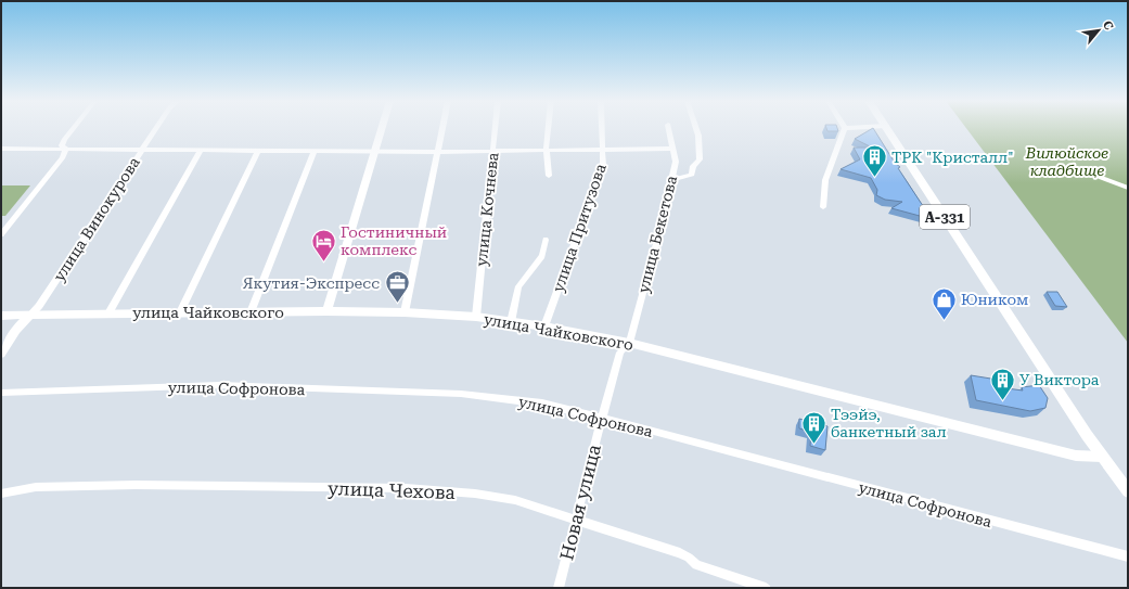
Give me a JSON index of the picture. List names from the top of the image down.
{
  "streets": {
    "main road": ["А-331", "улица Чайковского"],
    "street": [
      "улица Кочнева",
      "улица Винокурова",
      "улица Притузова",
      "улица Бекетова",
      "улица Софронова",
      "улица Чехова",
      "Новая улица"
    ]
  },
  "crossings": [
    ["улица Кочнева", "улица Чайковского"],
    ["А-331", "улица Чайковского"],
    ["улица Винокурова", "улица Чайковского"],
    ["улица Притузова", "улица Чайковского"],
    ["улица Бекетова", "улица Чайковского"],
    ["улица Бекетова", "Новая улица"],
    ["улица Чайковского", "Новая улица"],
    ["улица Софронова", "Новая улица"],
    ["улица Чехова", "Новая улица"]
  ],
  "parks": ["Вилюйское кладбище"],
  "places": {
    "building": ["ТРК \"Кристалл\"", "У Виктора", "Тээйэ, банкетный зал"],
    "hotel": ["Гостиничный комплекс"],
    "office": ["Якутия-Экспресс"],
    "shop": ["Юником"]
  },
  "north": "top right"
}
